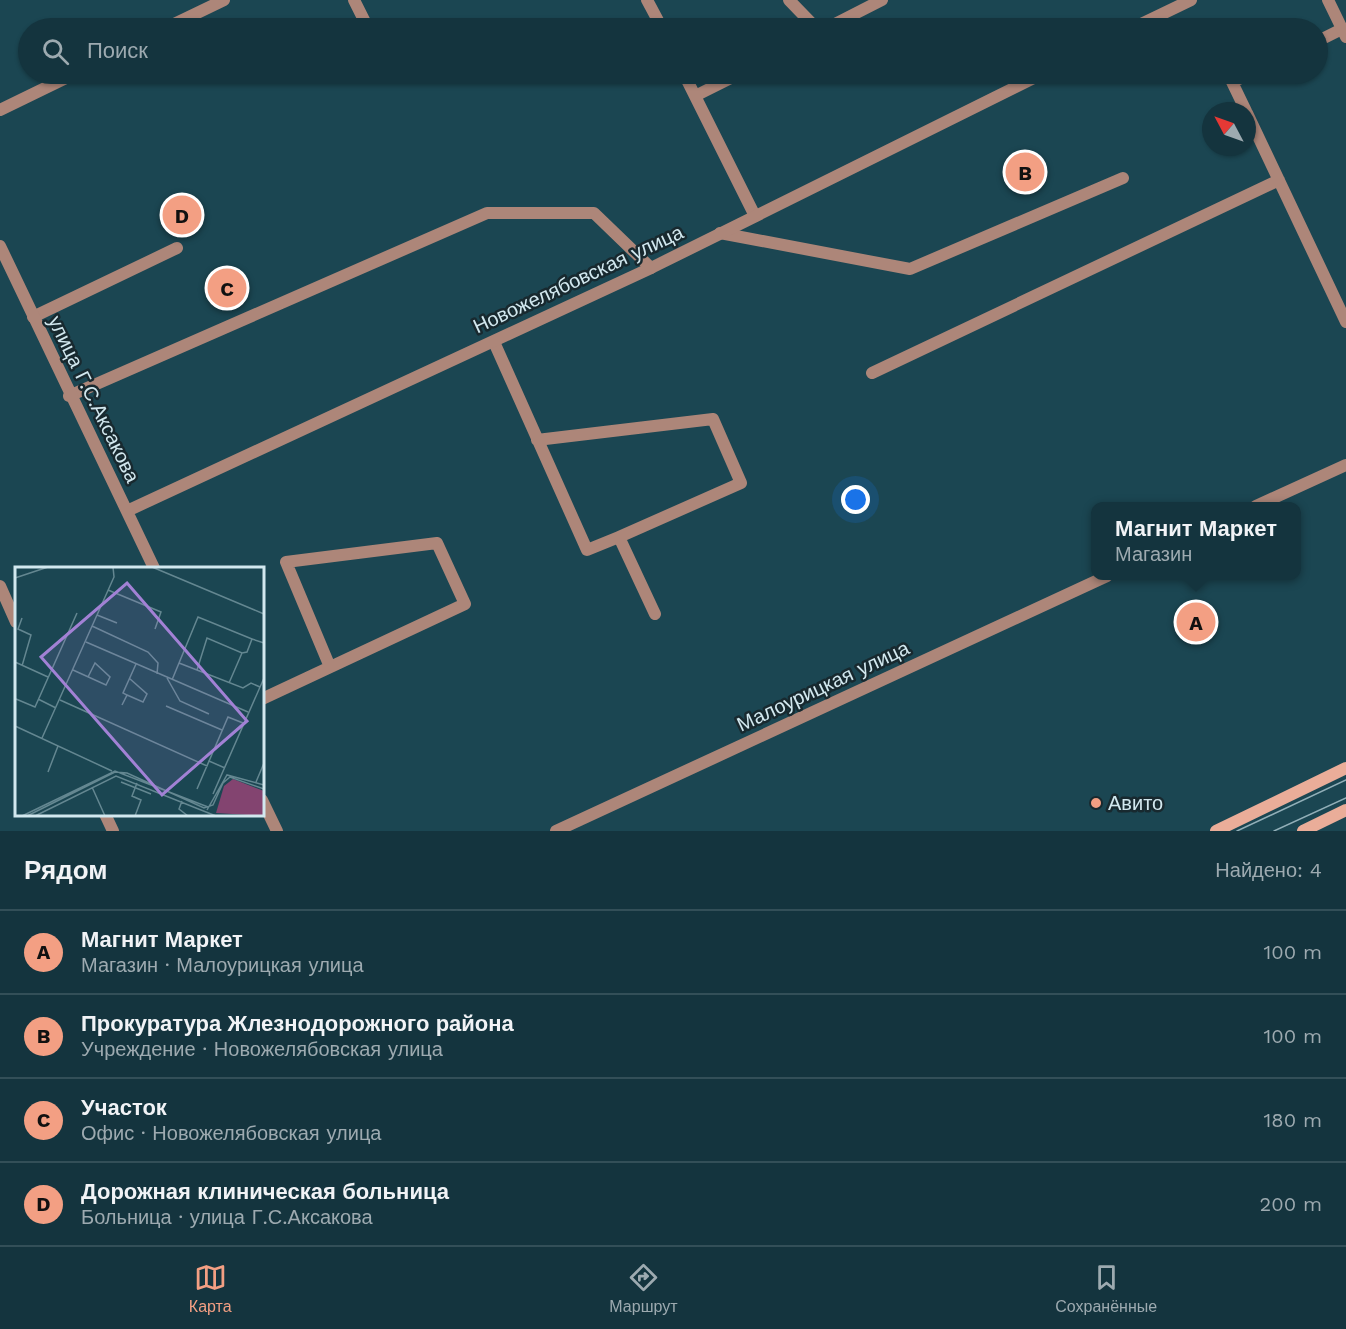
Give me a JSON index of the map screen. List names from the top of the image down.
{
  "streets": {
    "street": ["Новожелябовская улица", "улица Г.С.Аксакова", "Малоурицкая улица"]
  },
  "crossings": [
    ["Новожелябовская улица", "улица Г.С.Аксакова"]
  ],
  "places": ["Авито"],
  "north": "top left",
  "page": {
    "search": "Поиск",
    "pins": [
      "B",
      "D",
      "C",
      "A"
    ],
    "popup": ["Магнит Маркет", "Магазин"],
    "heading": ["Рядом", "Найдено: 4"],
    "list": [
      {
        "mark": "A",
        "name": "Магнит Маркет",
        "note": "Магазин · Малоурицкая улица",
        "value": "100 m"
      },
      {
        "mark": "B",
        "name": "Прокуратура Жлезнодорожного района",
        "note": "Учреждение · Новожелябовская улица",
        "value": "100 m"
      },
      {
        "mark": "C",
        "name": "Участок",
        "note": "Офис · Новожелябовская улица",
        "value": "180 m"
      },
      {
        "mark": "D",
        "name": "Дорожная клиническая больница",
        "note": "Больница · улица Г.С.Аксакова",
        "value": "200 m"
      }
    ],
    "nav": ["Карта", "Маршрут", "Сохранённые"]
  }
}
